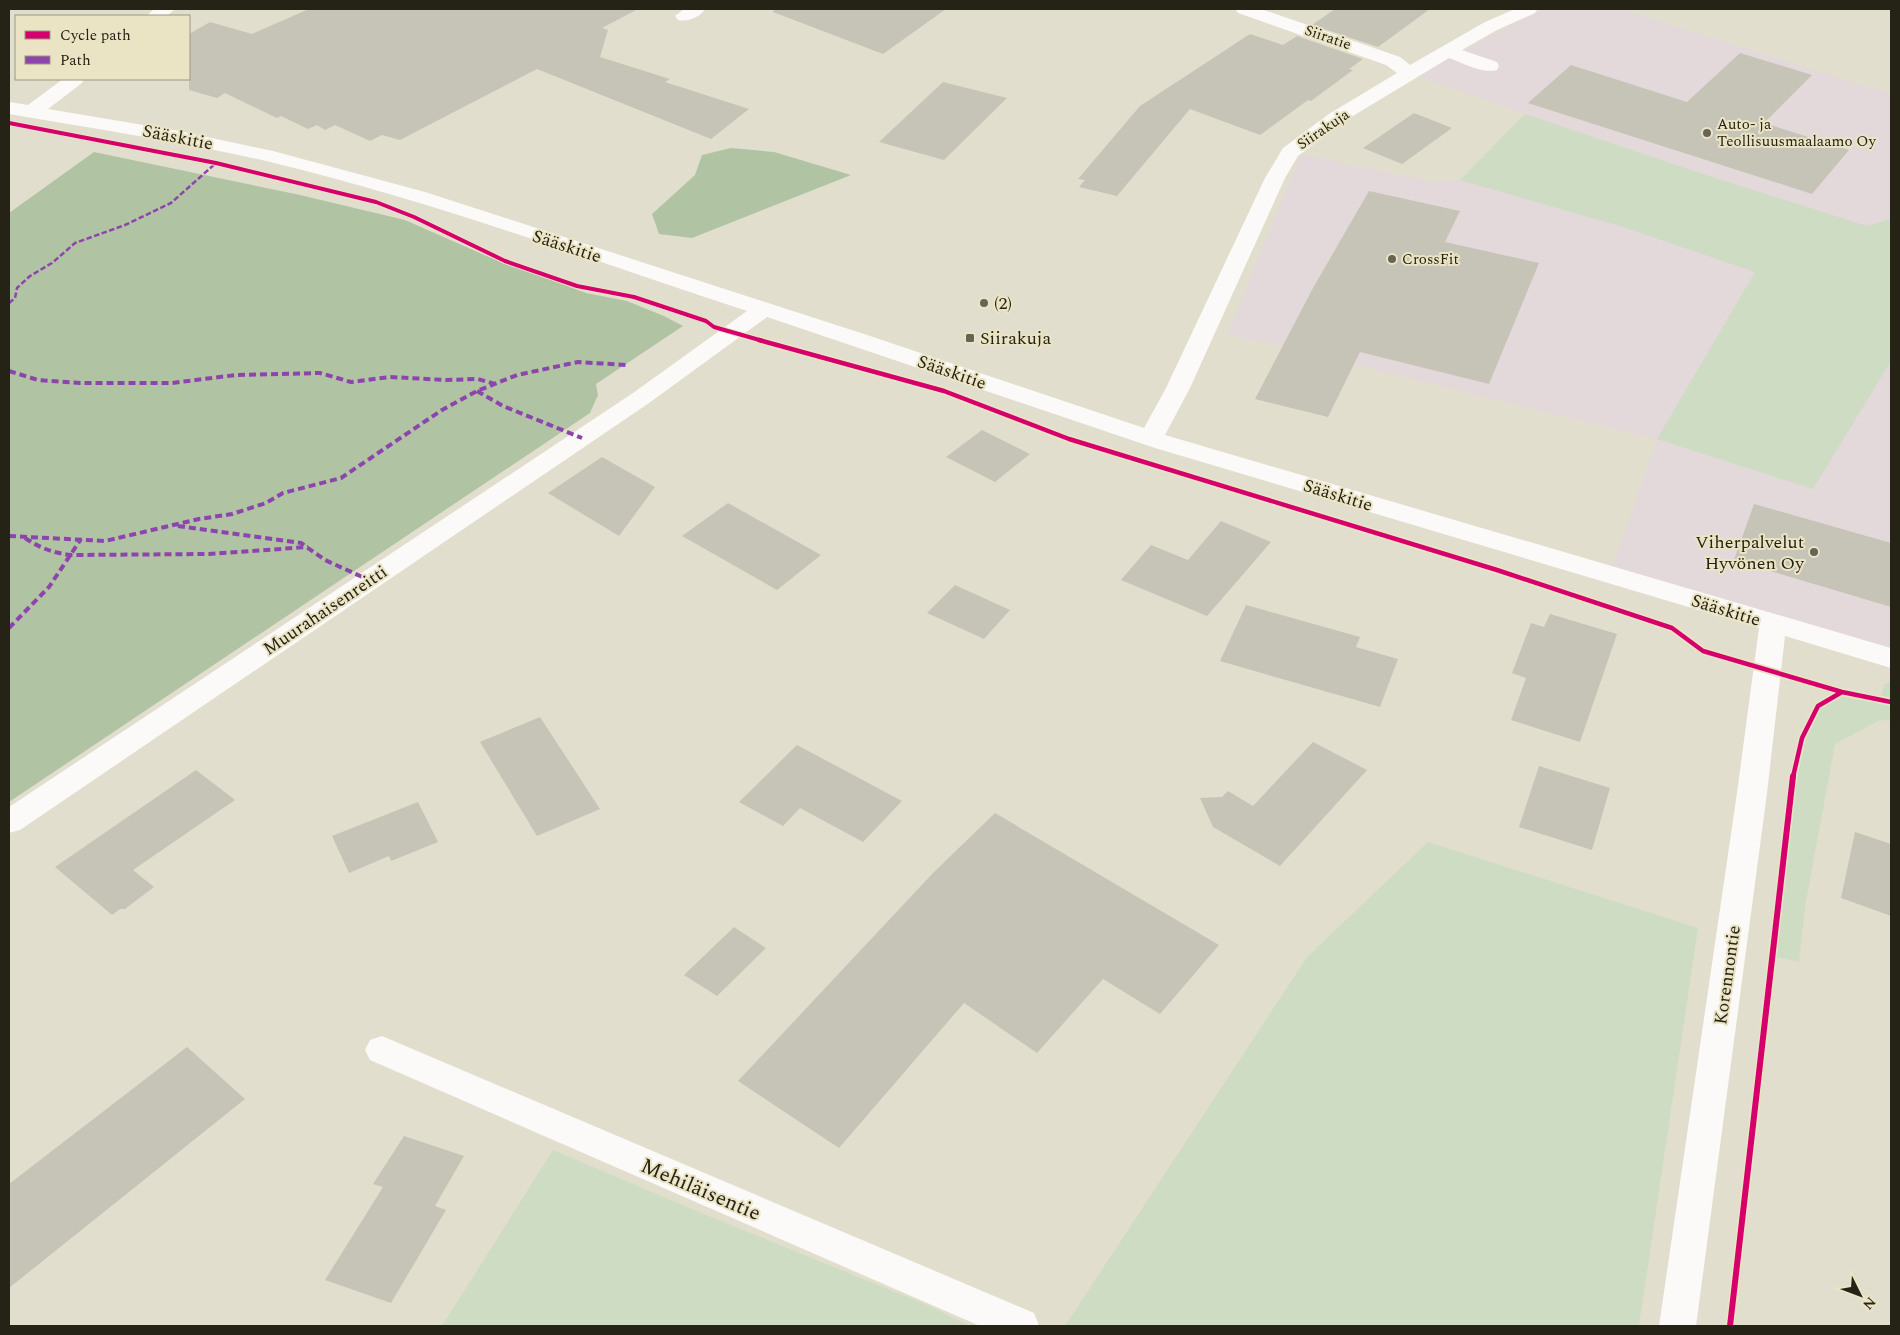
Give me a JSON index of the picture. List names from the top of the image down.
{
  "streets": {
    "street": [
      "Siiratie",
      "Siirakuja",
      "Sääskitie",
      "Muurahaisenreitti",
      "Korennontie",
      "Mehiläisentie"
    ]
  },
  "crossings": [
    ["Siiratie", "Siirakuja"],
    ["Siirakuja", "Sääskitie"],
    ["Sääskitie", "Muurahaisenreitti"],
    ["Sääskitie", "Korennontie"]
  ],
  "places": {
    "other": [
      "Auto- ja Teollisuusmaalaamo Oy",
      "CrossFit",
      "(2)",
      "Viherpalvelut Hyvönen Oy"
    ],
    "transit": ["Siirakuja"]
  },
  "legend": ["Cycle path", "Path"],
  "north": "bottom right"
}
